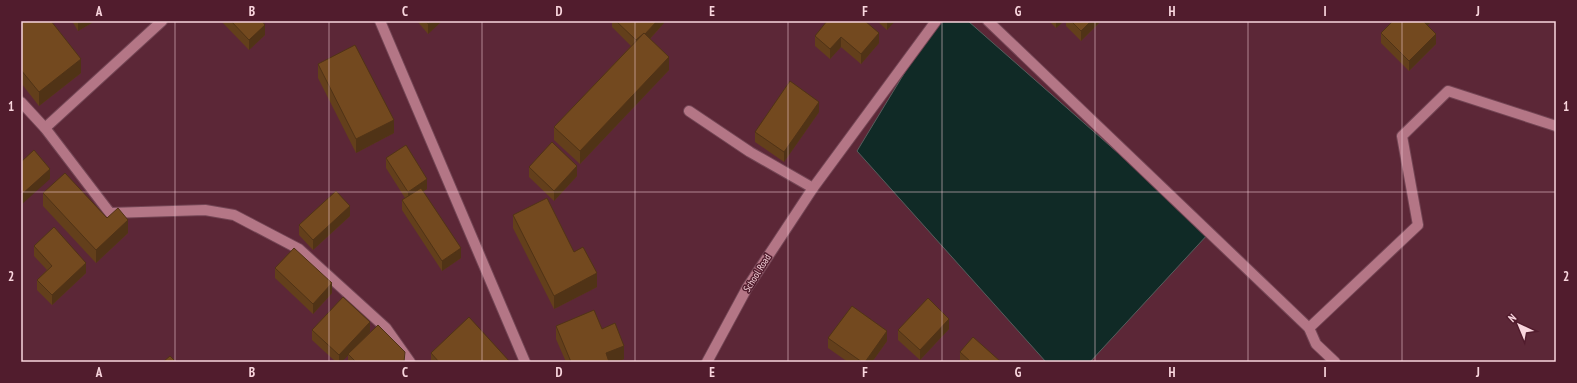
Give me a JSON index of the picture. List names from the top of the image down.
{
  "streets": {
    "street": ["School Road"]
  },
  "north": "top left",
  "grid": {
    "columns": [
      "A",
      "B",
      "C",
      "D",
      "E",
      "F",
      "G",
      "H",
      "I",
      "J"
    ],
    "rows": ["1", "2"]
  }
}
